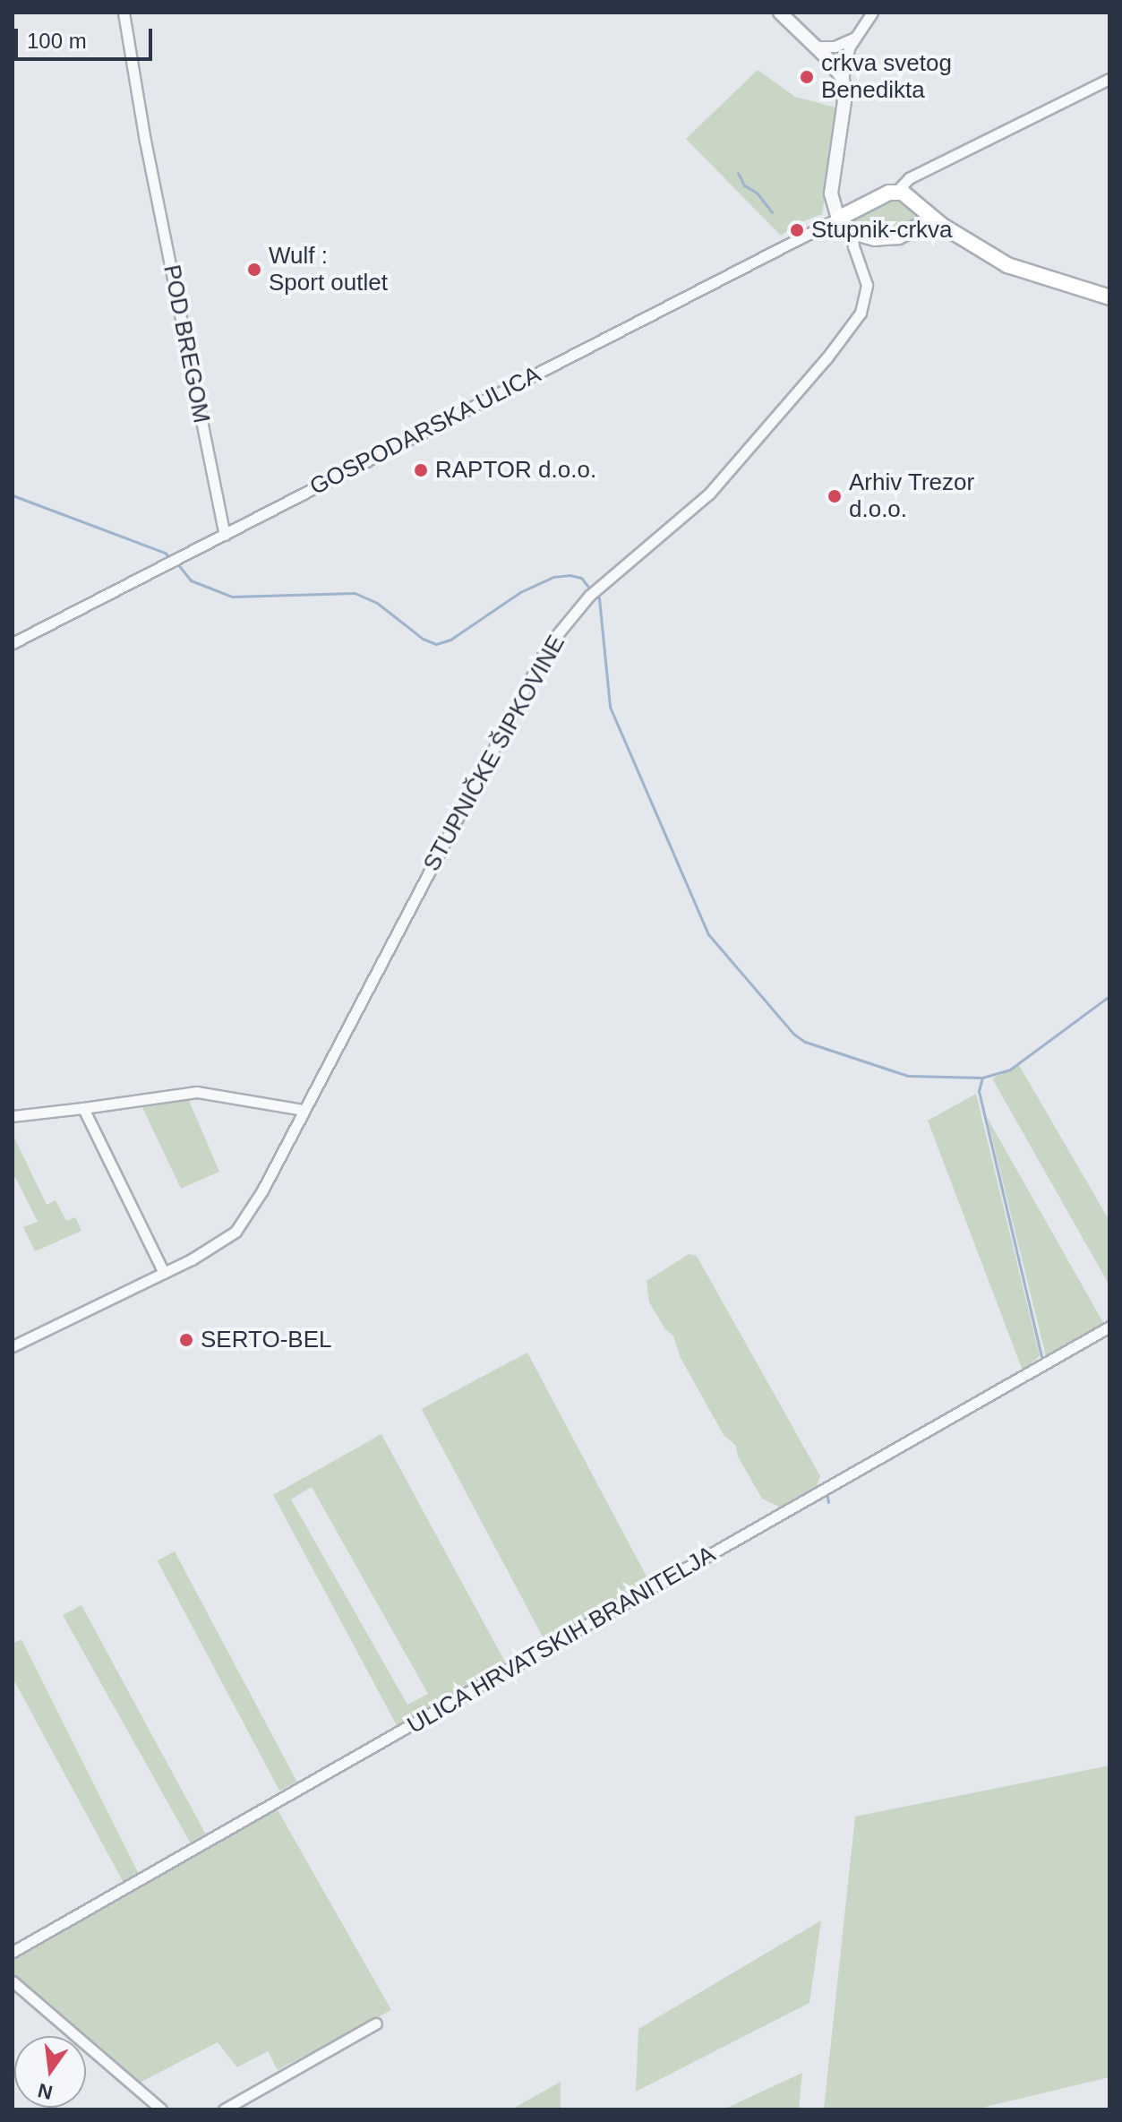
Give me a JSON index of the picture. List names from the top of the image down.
{
  "streets": {
    "street": [
      "POD BREGOM",
      "GOSPODARSKA ULICA",
      "STUPNIČKE ŠIPKOVINE",
      "ULICA HRVATSKIH BRANITELJA"
    ]
  },
  "crossings": [
    ["POD BREGOM", "GOSPODARSKA ULICA"]
  ],
  "places": [
    "crkva svetog Benedikta",
    "Stupnik-crkva",
    "Wulf : Sport outlet",
    "RAPTOR d.o.o.",
    "Arhiv Trezor d.o.o.",
    "SERTO-BEL"
  ],
  "scale_bar": "100 m",
  "north": "bottom"
}
